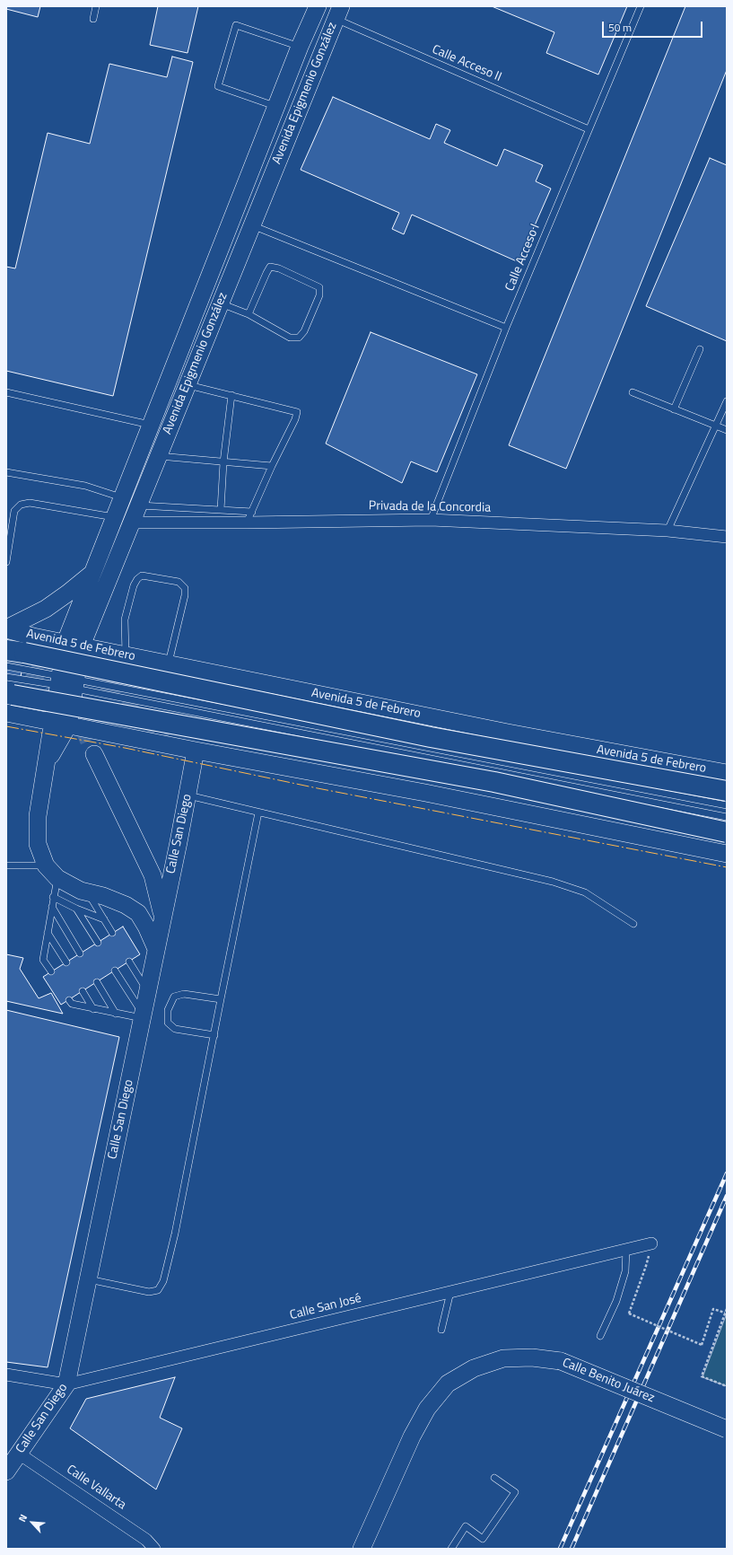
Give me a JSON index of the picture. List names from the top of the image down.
{
  "streets": {
    "highway": ["Avenida 5 de Febrero"],
    "main road": ["Avenida Epigmenio González", "Calle San Diego", "Calle Benito Juárez"],
    "street": ["Privada de la Concordia", "Calle San José", "Calle Vallarta"],
    "lane": ["Calle Acceso II", "Calle Acceso I"]
  },
  "crossings": [
    ["Calle Acceso II", "Avenida Epigmenio González"],
    ["Calle Acceso II", "Calle Acceso I"],
    ["Avenida Epigmenio González", "Privada de la Concordia"],
    ["Avenida Epigmenio González", "Avenida 5 de Febrero"],
    ["Calle Acceso I", "Privada de la Concordia"],
    ["Calle San Diego", "Calle San José"],
    ["Calle San Diego", "Calle Vallarta"]
  ],
  "scale_bar": "50 m",
  "north": "top left"
}
